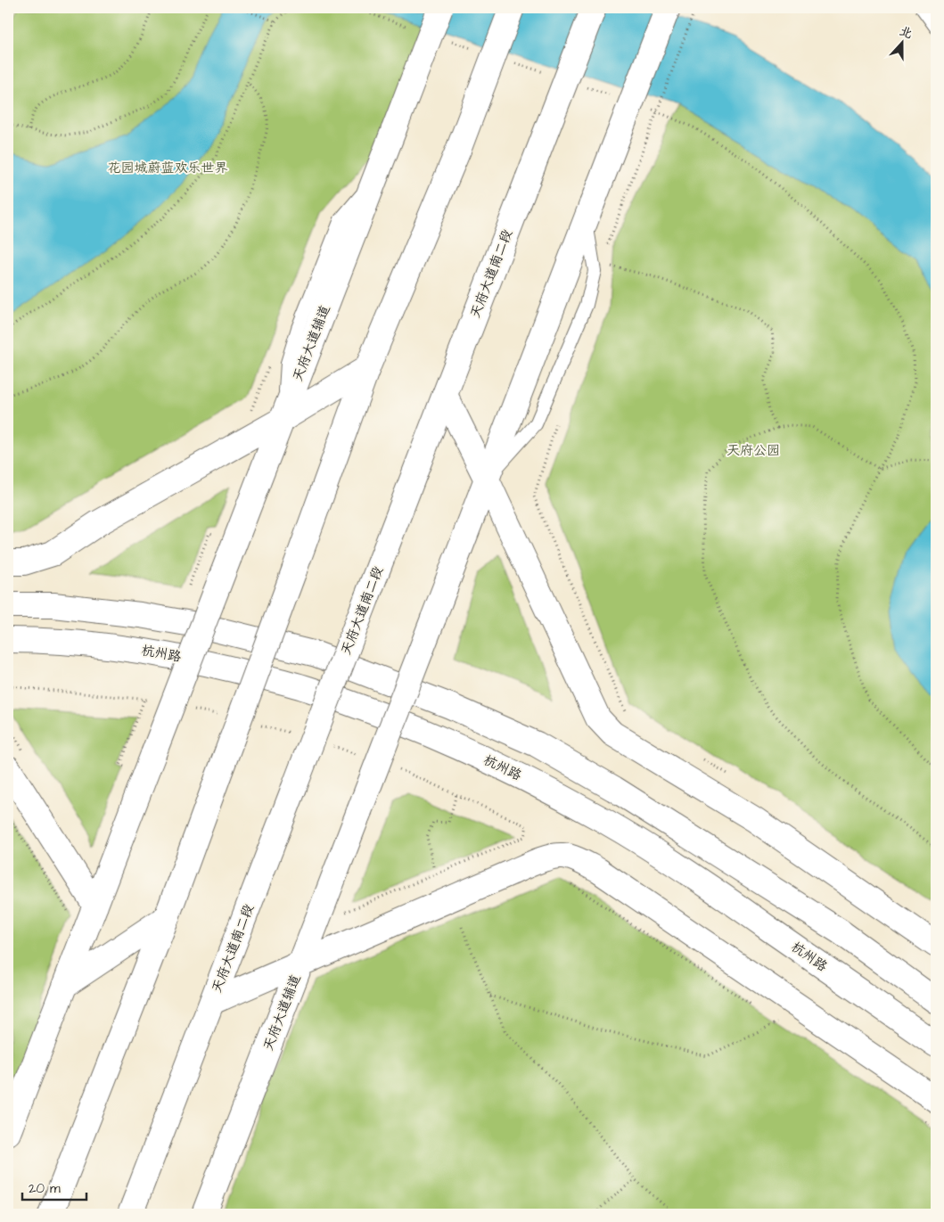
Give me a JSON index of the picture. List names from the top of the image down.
{
  "streets": {
    "main road": ["天府大道南二段", "天府大道辅道", "杭州路"]
  },
  "parks": ["花园城蔚蓝欢乐世界", "天府公园"],
  "scale_bar": "20 m",
  "north": "top"
}
